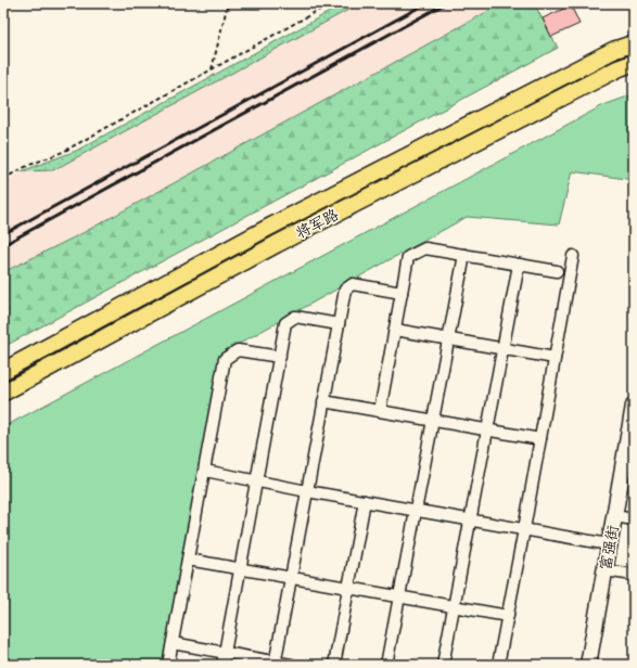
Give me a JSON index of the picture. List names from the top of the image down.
{
  "streets": {
    "main road": ["将军路", "富强街"]
  }
}
